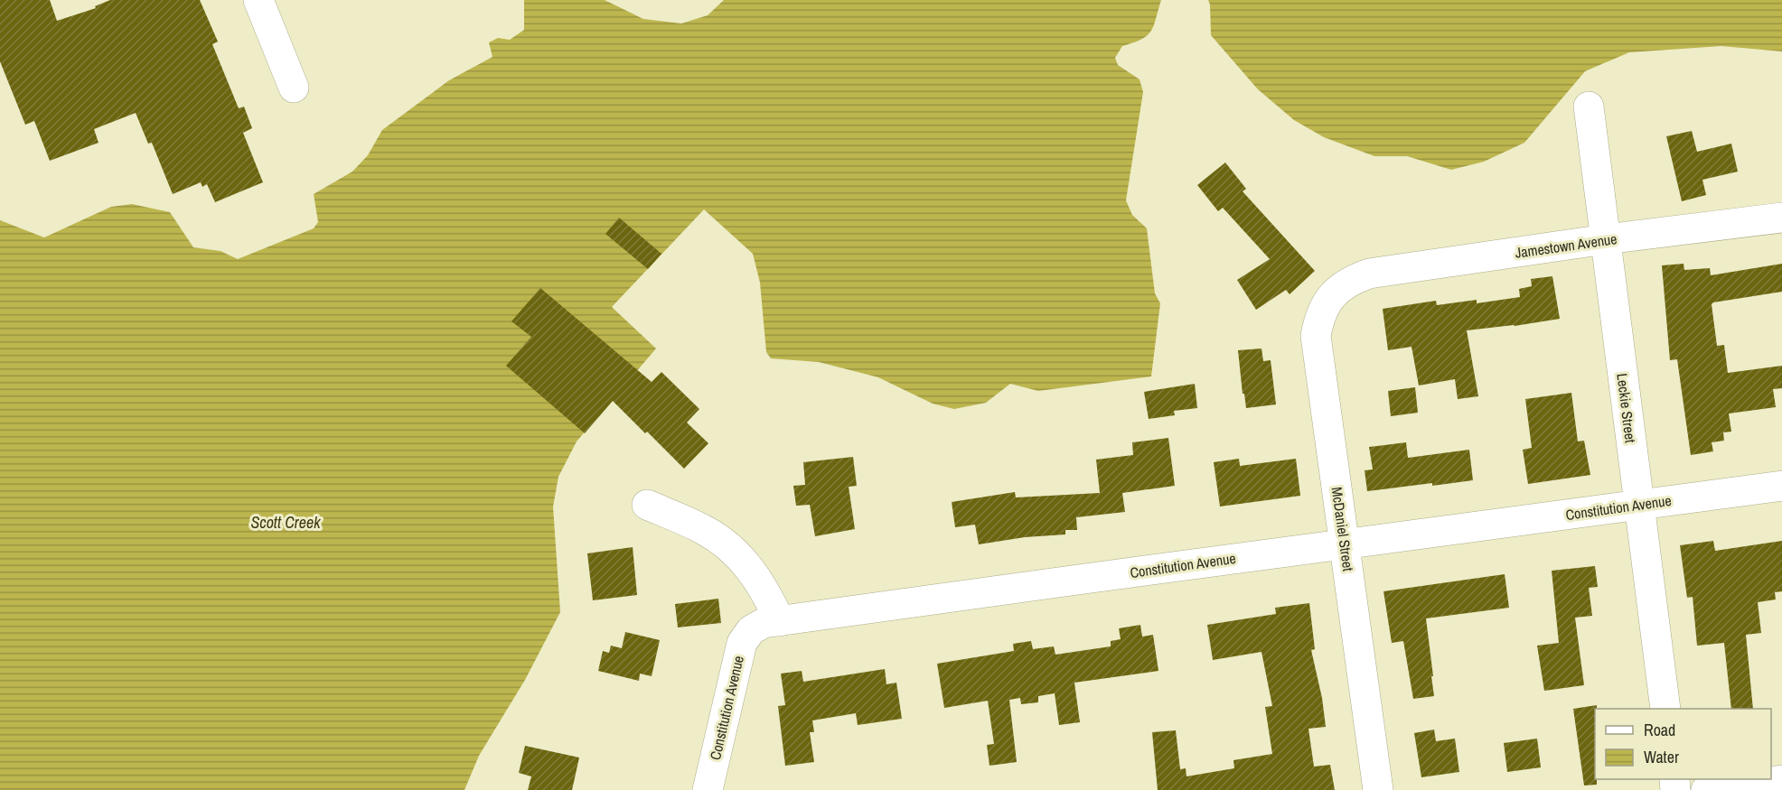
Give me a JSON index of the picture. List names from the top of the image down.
{
  "streets": {
    "street": [
      "Jamestown Avenue",
      "Leckie Street",
      "Constitution Avenue",
      "McDaniel Street"
    ]
  },
  "crossings": [
    ["Jamestown Avenue", "Leckie Street"],
    ["Jamestown Avenue", "McDaniel Street"],
    ["Leckie Street", "Constitution Avenue"],
    ["Constitution Avenue", "McDaniel Street"]
  ],
  "water": ["Scott Creek"],
  "legend": ["Road", "Water"]
}
